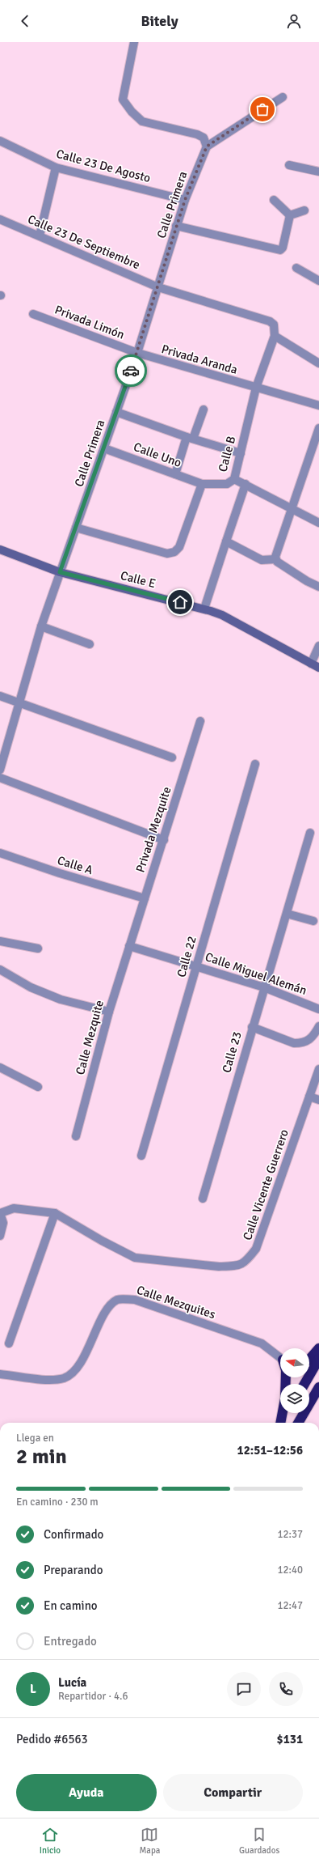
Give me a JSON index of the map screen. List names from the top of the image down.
{
  "streets": {
    "main road": ["Calle E"],
    "street": [
      "Calle 23 De Agosto",
      "Calle Primera",
      "Calle 23 De Septiembre",
      "Privada Limón",
      "Privada Aranda",
      "Calle B",
      "Calle Uno",
      "Privada Mezquite",
      "Calle A",
      "Calle 22",
      "Calle Miguel Alemán",
      "Calle Mezquite",
      "Calle 23",
      "Calle Vicente Guerrero",
      "Calle Mezquites"
    ]
  },
  "crossings": [
    ["Calle 23 De Agosto", "Calle Primera"],
    ["Calle Primera", "Calle 23 De Septiembre"],
    ["Calle Primera", "Privada Limón"],
    ["Calle Primera", "Privada Aranda"],
    ["Calle Primera", "Calle Uno"],
    ["Calle Primera", "Calle E"],
    ["Calle 23 De Septiembre", "Calle B"],
    ["Privada Limón", "Privada Aranda"],
    ["Privada Aranda", "Calle B"],
    ["Calle B", "Calle Uno"],
    ["Privada Mezquite", "Calle A"],
    ["Privada Mezquite", "Calle Miguel Alemán"],
    ["Privada Mezquite", "Calle Mezquite"],
    ["Calle 22", "Calle Miguel Alemán"],
    ["Calle Miguel Alemán", "Calle Mezquite"],
    ["Calle Miguel Alemán", "Calle 23"]
  ],
  "north": "left",
  "page": {
    "header": "Bitely",
    "heading": ["2 min", "Llega en", "12:51–12:56"],
    "panel": [
      "Lucía",
      "Repartidor · 4.6",
      "Pedido #6563",
      "$131"
    ],
    "bar": "En camino · 230 m",
    "list": [
      ["Confirmado", "12:37"],
      ["Preparando", "12:40"],
      ["En camino", "12:47"],
      "Entregado"
    ],
    "round": "L",
    "buttons": ["Ayuda", "Compartir"],
    "tabs": ["Inicio", "Mapa", "Guardados"]
  }
}
